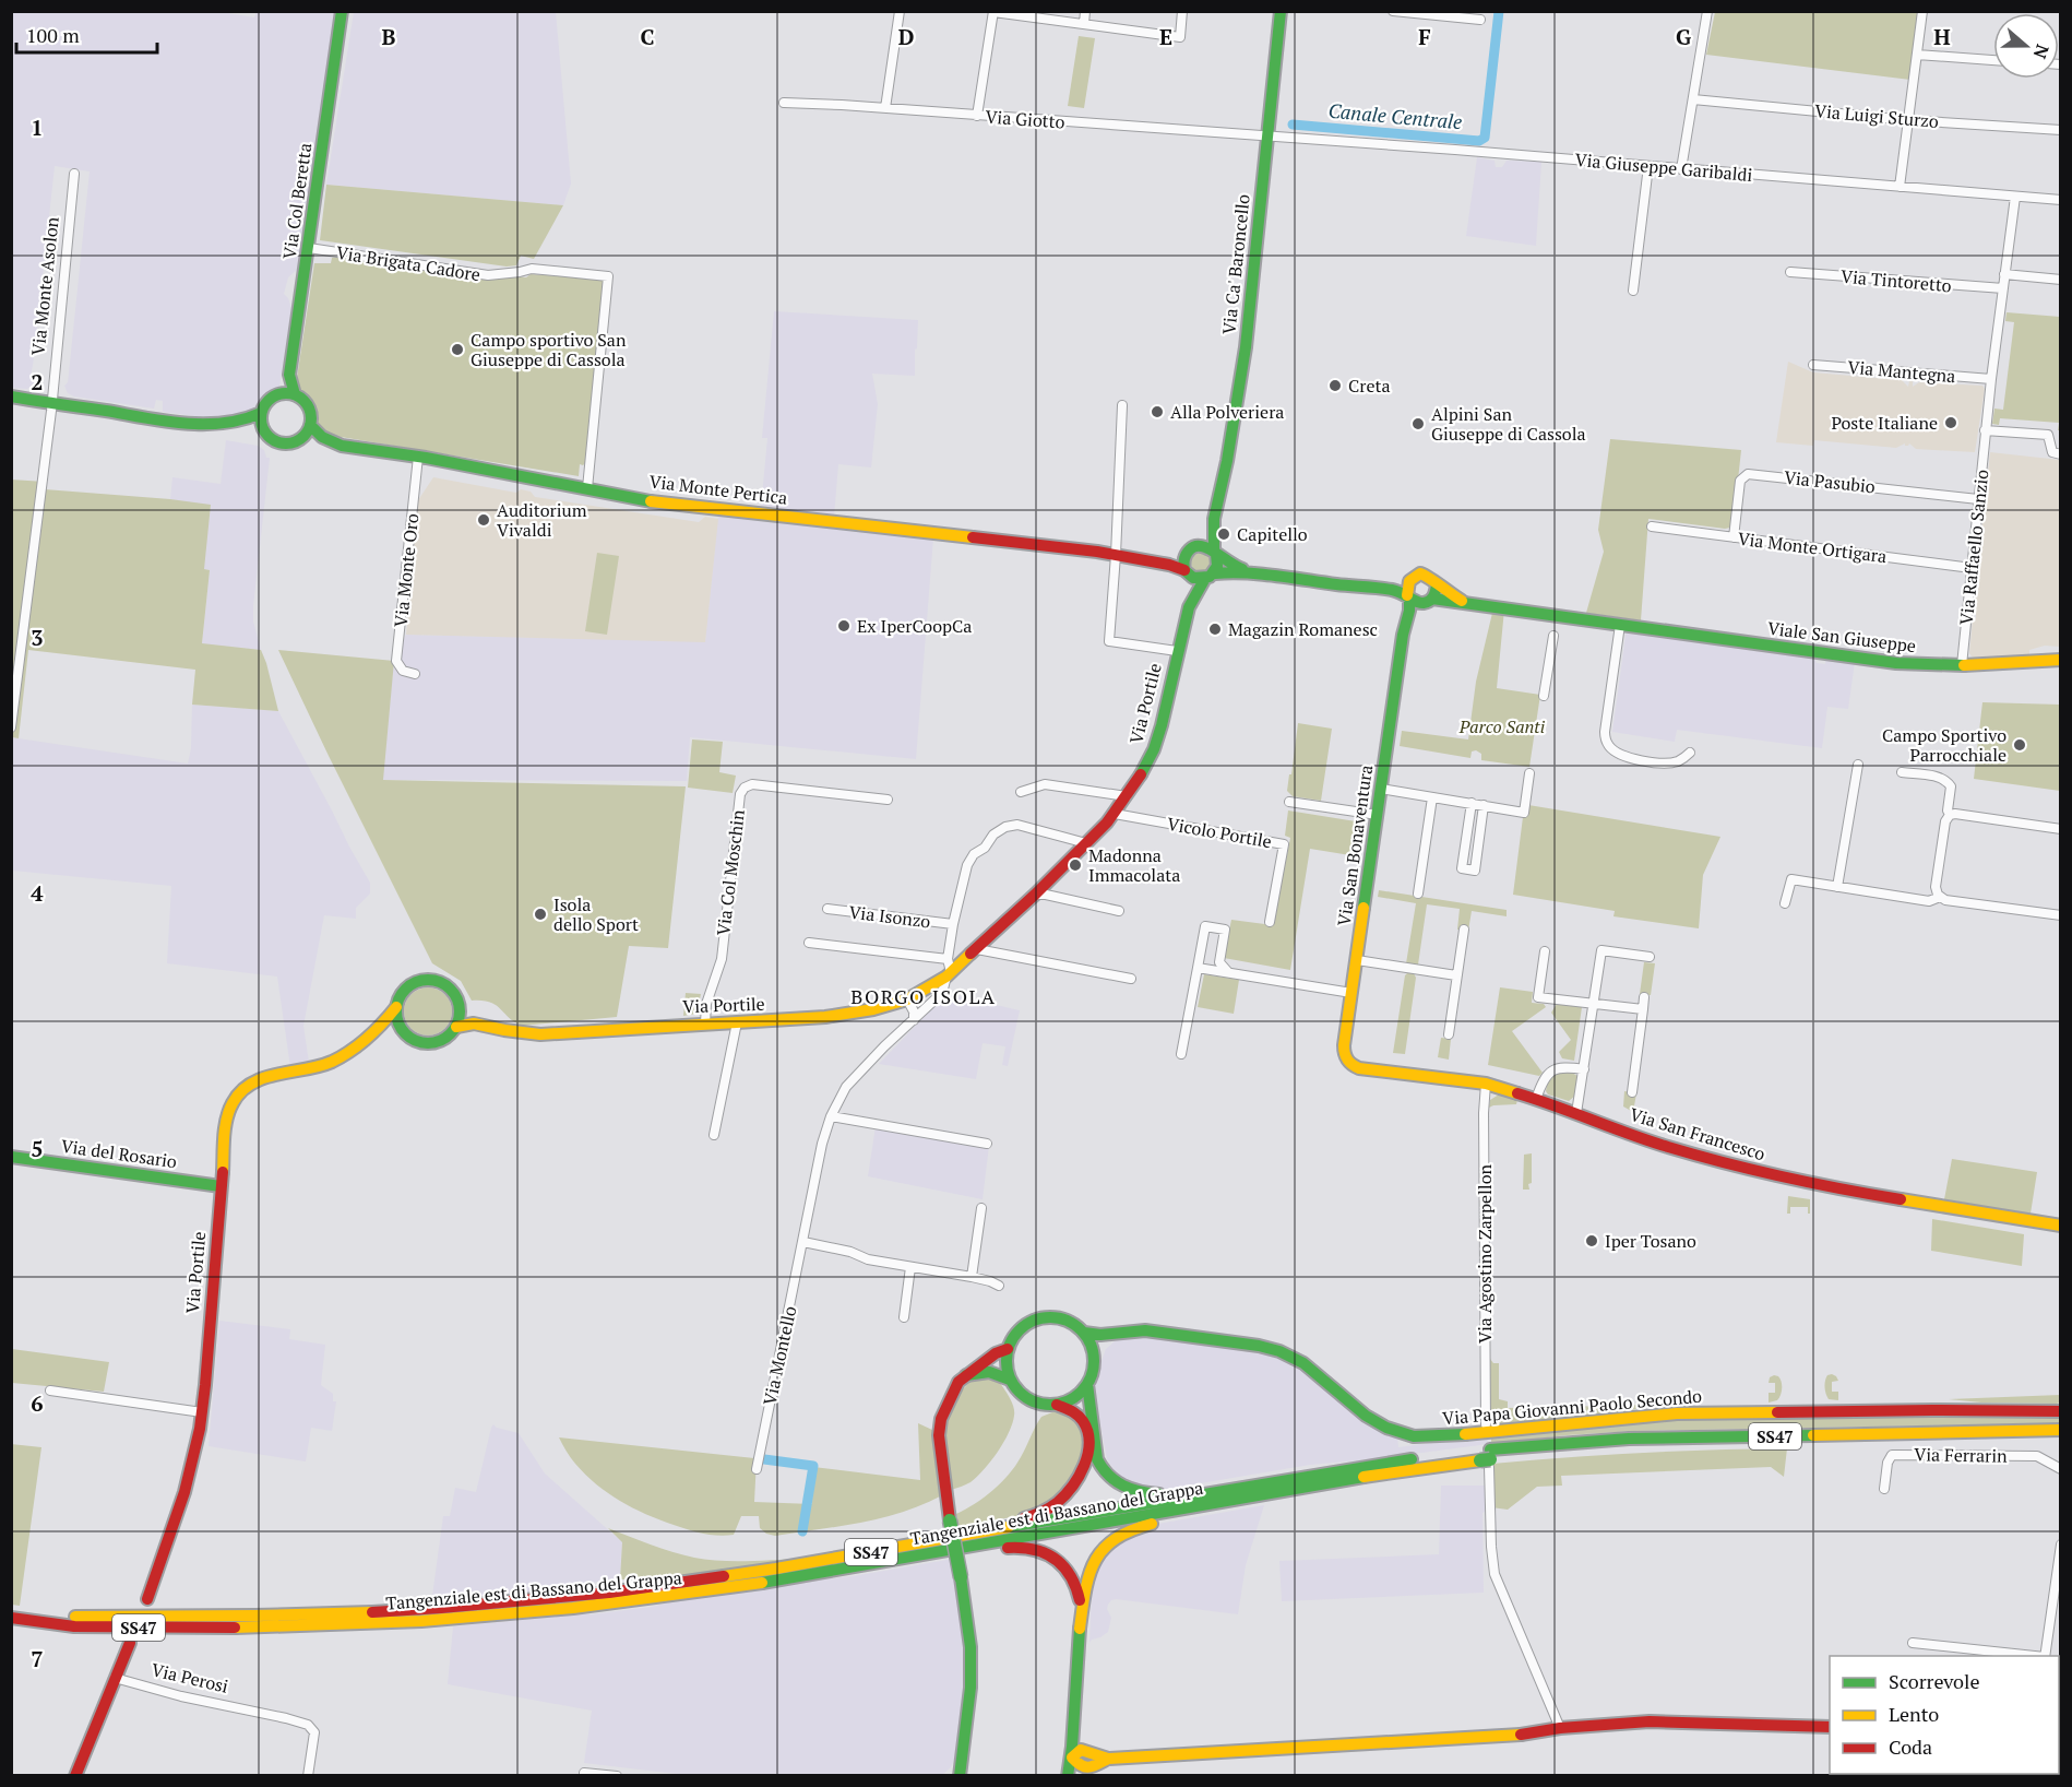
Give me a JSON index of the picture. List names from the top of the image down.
{
  "streets": {
    "main road": [
      "Via Col Beretta",
      "Via Ca' Baroncello",
      "Via Monte Pertica",
      "Viale San Giuseppe",
      "Via Portile",
      "Via San Bonaventura",
      "Via San Francesco",
      "Via del Rosario",
      "Via Papa Giovanni Paolo Secondo",
      "SS47",
      "Tangenziale est di Bassano del Grappa"
    ],
    "street": [
      "Via Luigi Sturzo",
      "Via Giotto",
      "Via Giuseppe Garibaldi",
      "Via Brigata Cadore",
      "Via Tintoretto",
      "Via Monte Asolon",
      "Via Mantegna",
      "Via Pasubio",
      "Via Monte Ortigara",
      "Via Raffaello Sanzio",
      "Via Monte Oro",
      "Vicolo Portile",
      "Via Col Moschin",
      "Via Isonzo",
      "Via Agostino Zarpellon",
      "Via Montello",
      "Via Ferrarin",
      "Via Perosi"
    ]
  },
  "crossings": [
    ["Via Giotto", "Via Giuseppe Garibaldi"],
    ["Via Giotto", "Via Ca' Baroncello"],
    ["Via Giuseppe Garibaldi", "Via Ca' Baroncello"],
    ["Via Giuseppe Garibaldi", "Via Raffaello Sanzio"],
    ["Via Col Beretta", "Via Brigata Cadore"],
    ["Via Col Beretta", "Via Monte Pertica"],
    ["Via Brigata Cadore", "Via Monte Pertica"],
    ["Via Ca' Baroncello", "Via Monte Pertica"],
    ["Via Ca' Baroncello", "Viale San Giuseppe"],
    ["Via Ca' Baroncello", "Via Portile"],
    ["Via Tintoretto", "Via Raffaello Sanzio"],
    ["Via Mantegna", "Via Raffaello Sanzio"],
    ["Via Pasubio", "Via Monte Ortigara"],
    ["Via Pasubio", "Via Raffaello Sanzio"],
    ["Via Monte Pertica", "Via Monte Oro"],
    ["Via Monte Pertica", "Viale San Giuseppe"],
    ["Via Monte Pertica", "Via Portile"],
    ["Via Monte Ortigara", "Via Raffaello Sanzio"],
    ["Via Raffaello Sanzio", "Viale San Giuseppe"],
    ["Viale San Giuseppe", "Via Portile"],
    ["Viale San Giuseppe", "Via San Bonaventura"],
    ["Via Portile", "Vicolo Portile"],
    ["Via Portile", "Via Col Moschin"],
    ["Via Portile", "Via del Rosario"],
    ["Via Portile", "Via Montello"],
    ["Via San Bonaventura", "Via San Francesco"],
    ["Via San Francesco", "Via Agostino Zarpellon"],
    ["Via Papa Giovanni Paolo Secondo", "SS47"],
    ["SS47", "Tangenziale est di Bassano del Grappa"]
  ],
  "districts": ["BORGO ISOLA"],
  "water": ["Canale Centrale"],
  "parks": ["Parco Santi"],
  "places": [
    "Campo sportivo San Giuseppe di Cassola",
    "Creta",
    "Alla Polveriera",
    "Poste Italiane",
    "Alpini San Giuseppe di Cassola",
    "Auditorium Vivaldi",
    "Capitello",
    "Ex IperCoopCa",
    "Magazin Romanesc",
    "Campo Sportivo Parrocchiale",
    "Madonna Immacolata",
    "Isola dello Sport",
    "Iper Tosano"
  ],
  "legend": ["Scorrevole", "Lento", "Coda"],
  "scale_bar": "100 m",
  "north": "right",
  "grid": {
    "columns": [
      "B",
      "C",
      "D",
      "E",
      "F",
      "G",
      "H"
    ],
    "rows": [
      "1",
      "2",
      "3",
      "4",
      "5",
      "6",
      "7"
    ]
  }
}
